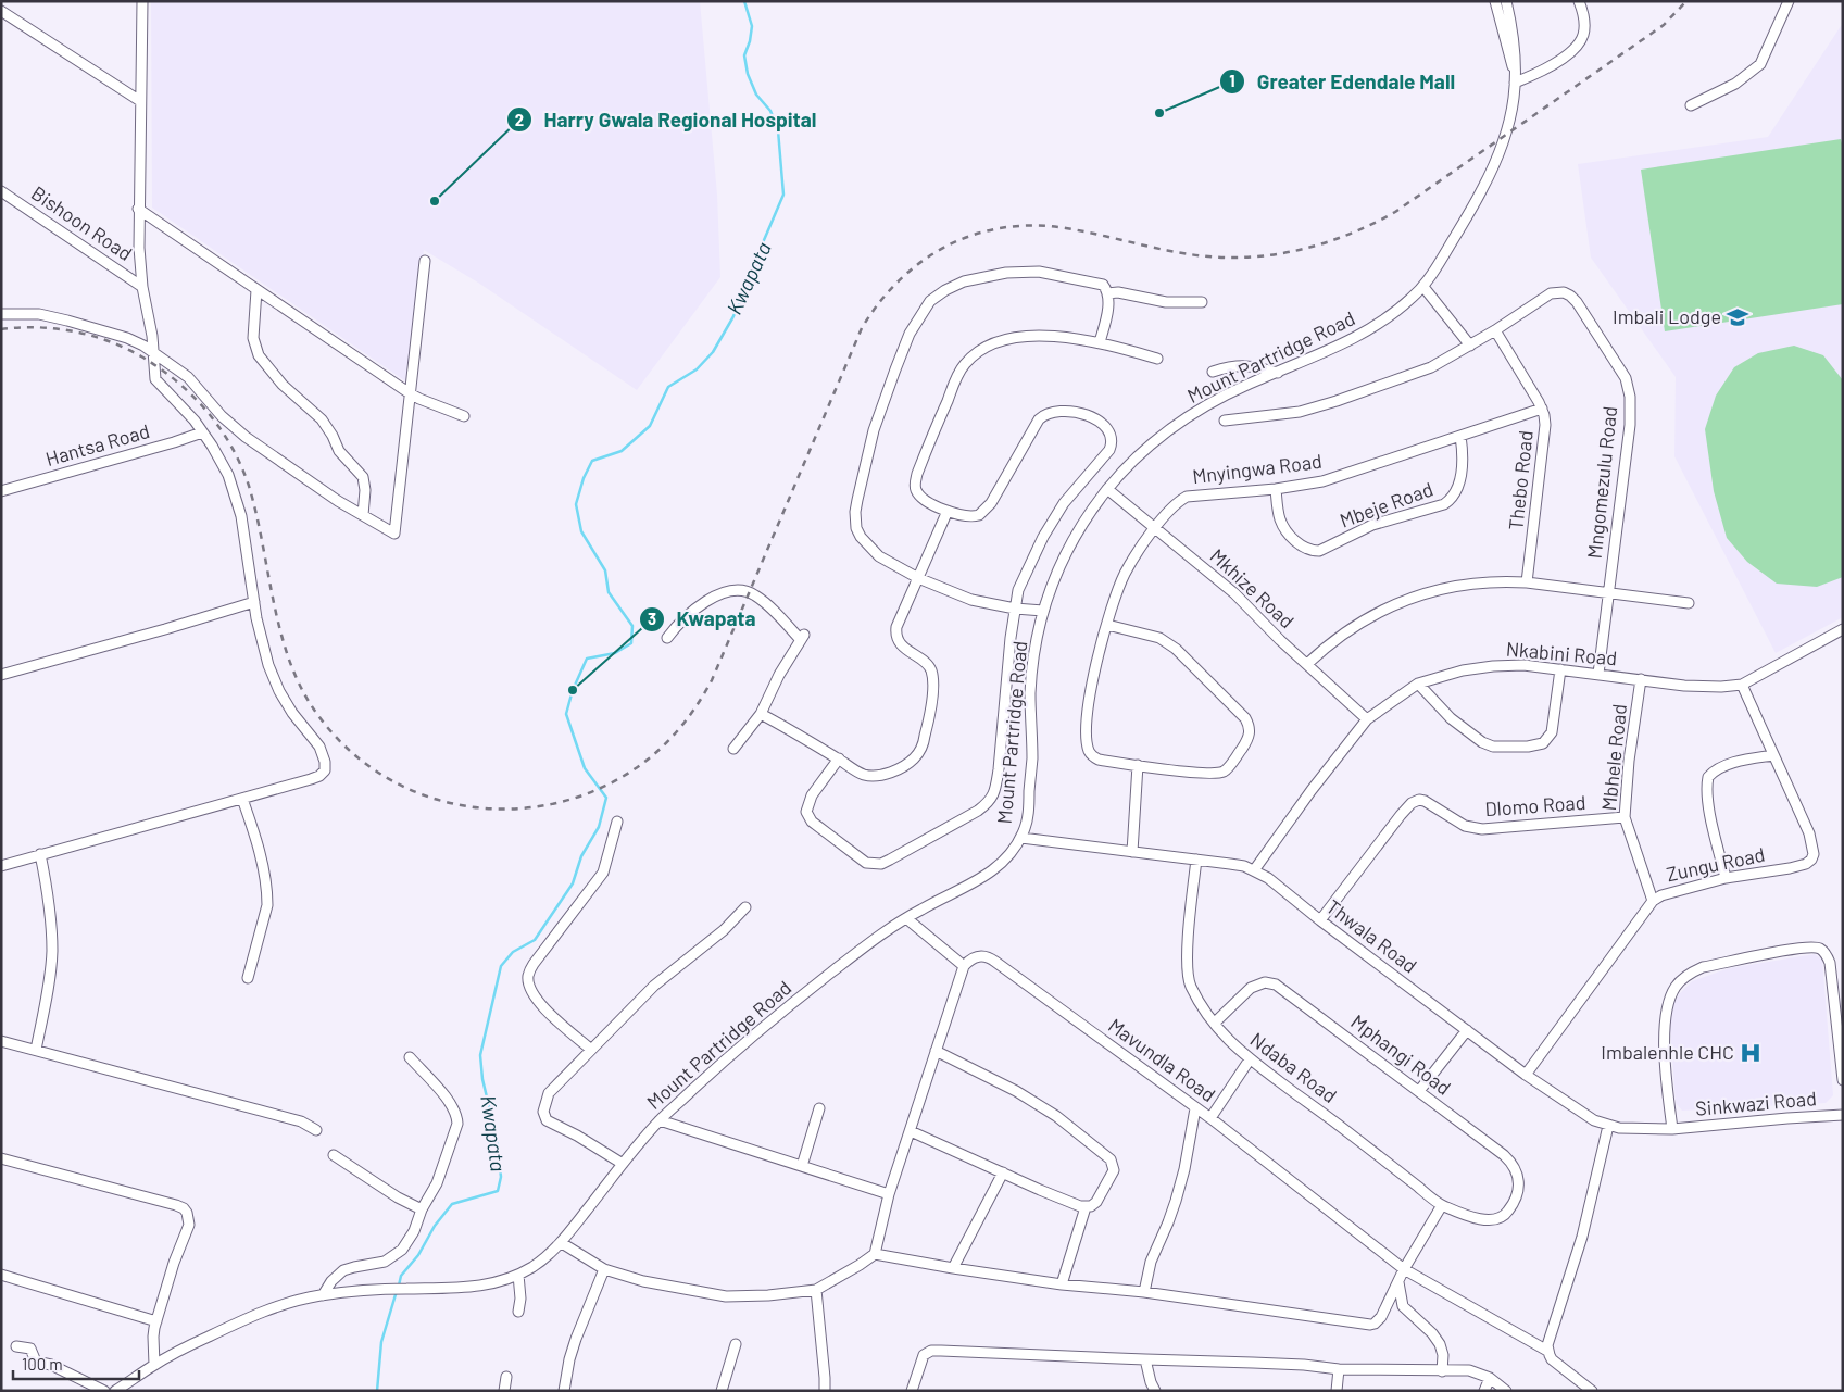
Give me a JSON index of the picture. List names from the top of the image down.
{
  "streets": {
    "street": [
      "Bishoon Road",
      "Mount Partridge Road",
      "Hantsa Road",
      "Mnyingwa Road",
      "Thebo Road",
      "Mngomezulu Road",
      "Mbeje Road",
      "Mkhize Road",
      "Nkabini Road",
      "Mbhele Road",
      "Dlomo Road",
      "Zungu Road",
      "Thwala Road",
      "Mphangi Road",
      "Mavundla Road",
      "Ndaba Road",
      "Sinkwazi Road"
    ]
  },
  "crossings": [
    ["Mount Partridge Road", "Mkhize Road"],
    ["Mount Partridge Road", "Thwala Road"],
    ["Mnyingwa Road", "Thebo Road"],
    ["Mnyingwa Road", "Mbeje Road"],
    ["Mnyingwa Road", "Mkhize Road"],
    ["Thebo Road", "Mngomezulu Road"],
    ["Mngomezulu Road", "Nkabini Road"],
    ["Mkhize Road", "Nkabini Road"],
    ["Nkabini Road", "Mbhele Road"],
    ["Nkabini Road", "Zungu Road"],
    ["Nkabini Road", "Thwala Road"],
    ["Mbhele Road", "Dlomo Road"],
    ["Mbhele Road", "Zungu Road"],
    ["Dlomo Road", "Thwala Road"],
    ["Zungu Road", "Thwala Road"],
    ["Thwala Road", "Ndaba Road"],
    ["Thwala Road", "Sinkwazi Road"],
    ["Mphangi Road", "Ndaba Road"]
  ],
  "water": ["Kwapata"],
  "places": {
    "other": ["Greater Edendale Mall", "Harry Gwala Regional Hospital", "Kwapata"],
    "school or university": ["Imbali Lodge"],
    "hospital": ["Imbalenhle CHC"]
  },
  "scale_bar": "100 m"
}
